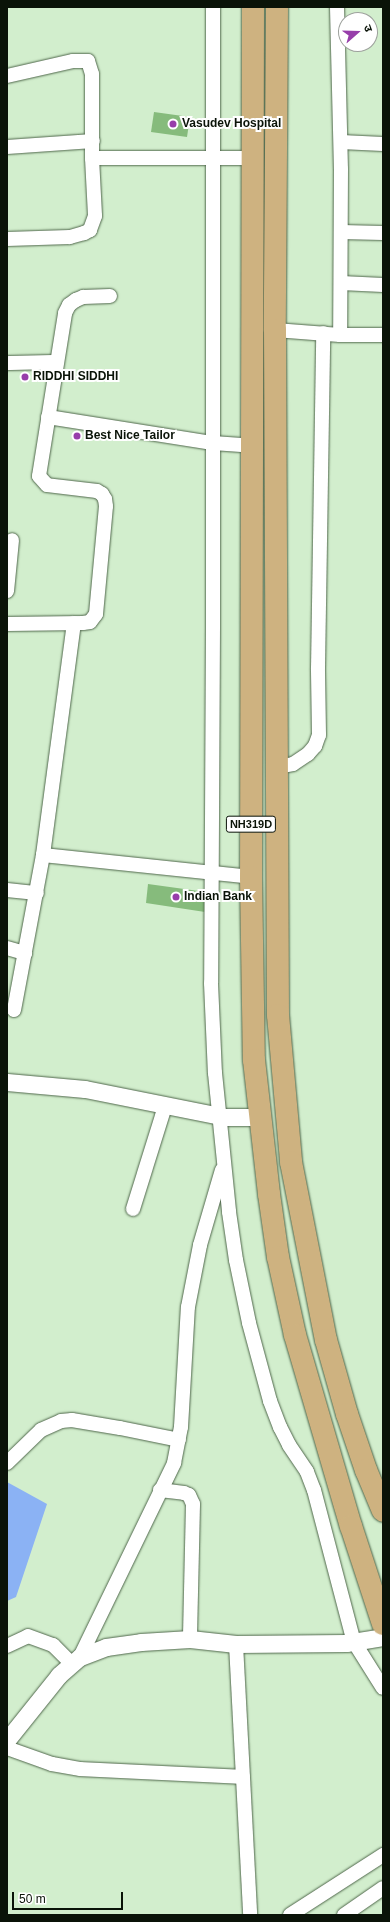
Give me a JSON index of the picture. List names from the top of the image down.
{
  "streets": {
    "highway": ["NH319D"]
  },
  "places": [
    "Vasudev Hospital",
    "RIDDHI SIDDHI",
    "Best Nice Tailor",
    "Indian Bank"
  ],
  "scale_bar": "50 m",
  "north": "right"
}
